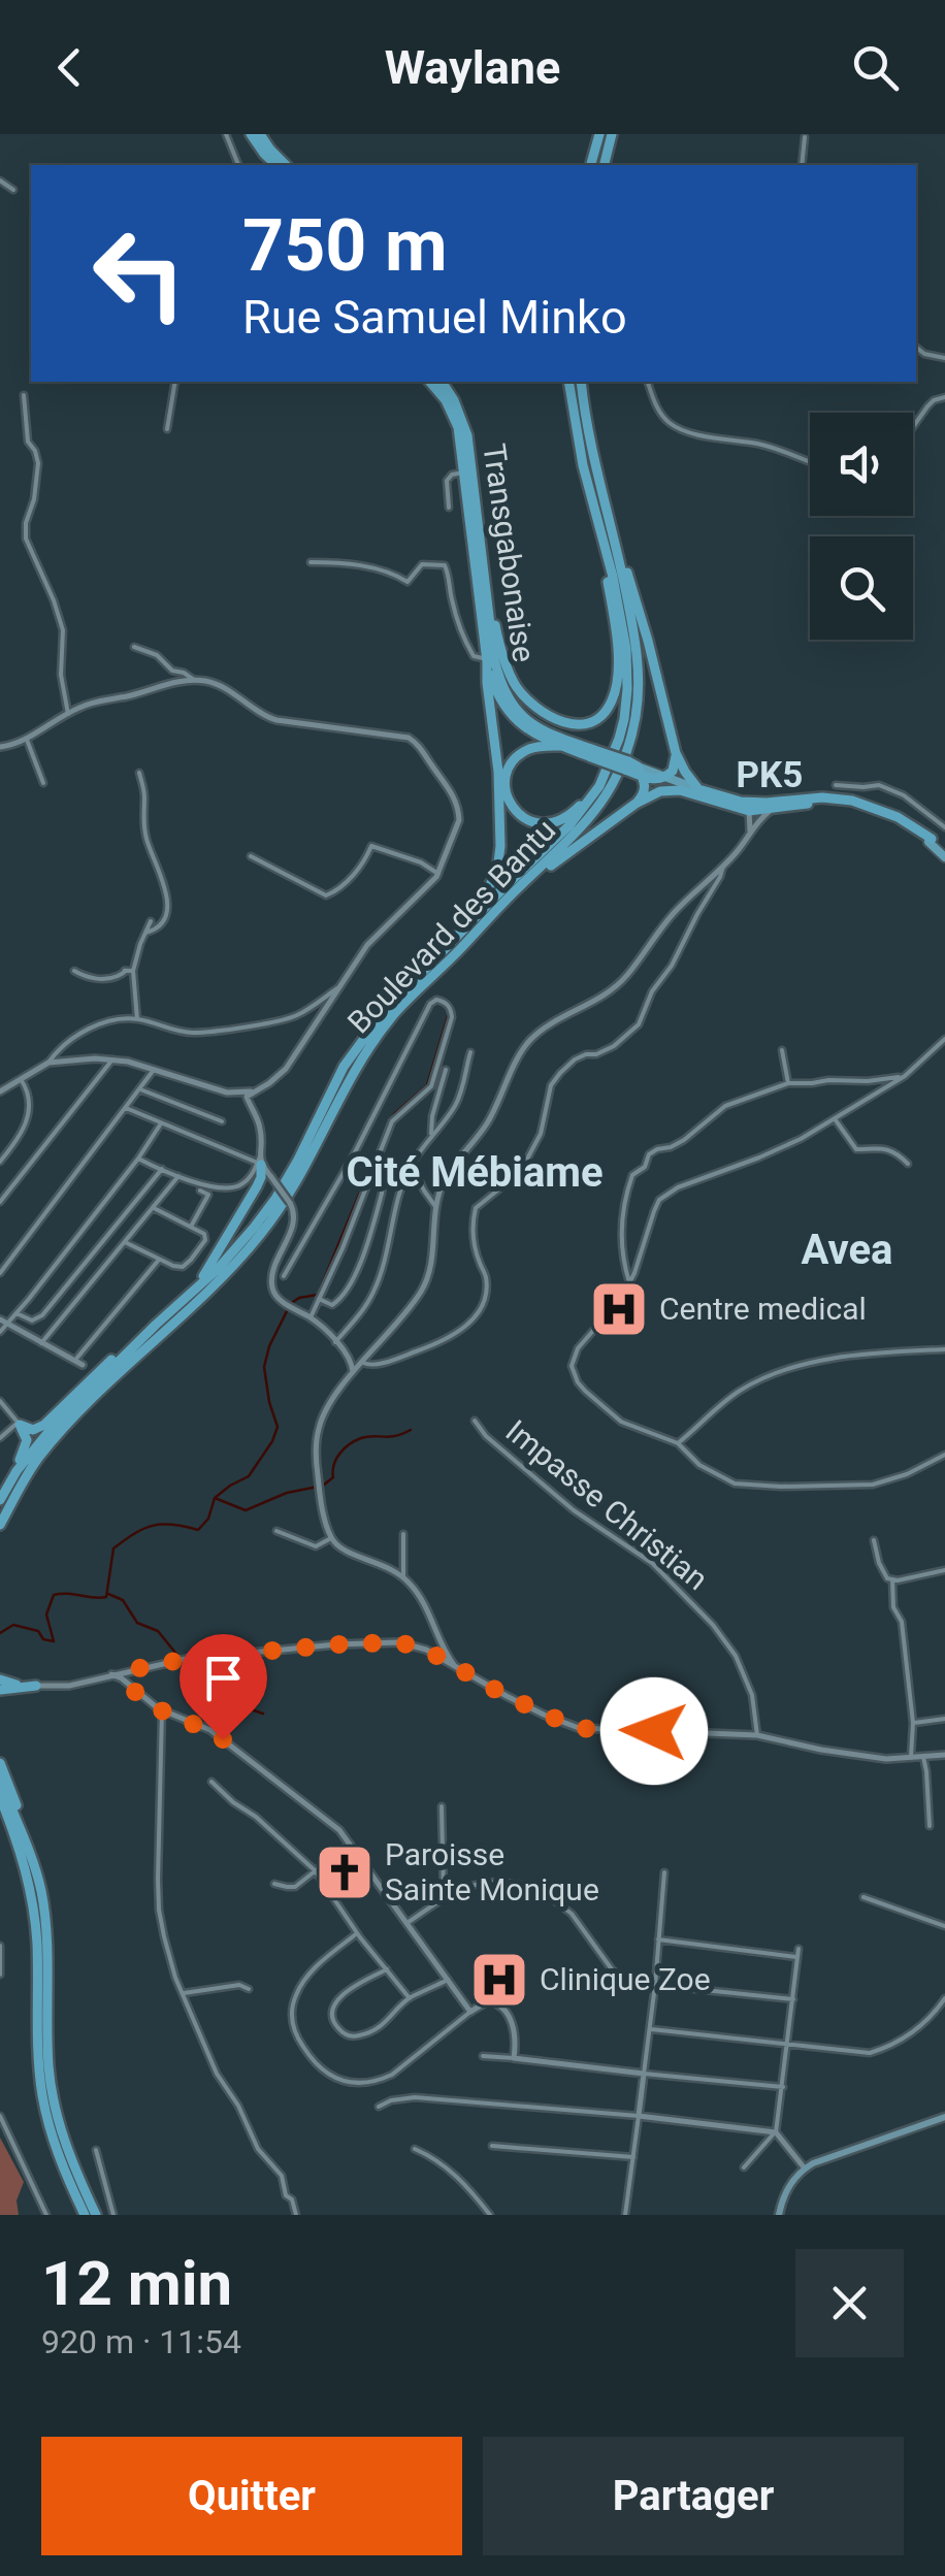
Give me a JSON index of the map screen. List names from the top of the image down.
{
  "streets": {
    "highway": ["Transgabonaise", "Boulevard des Bantu"],
    "street": ["Impasse Christian"]
  },
  "districts": ["PK5", "Cité Mébiame", "Avea"],
  "places": {
    "hospital": ["Centre medical", "Clinique Zoe"],
    "church": ["Paroisse Sainte Monique"]
  },
  "page": {
    "header": "Waylane",
    "turn": ["750 m", "Rue Samuel Minko"],
    "heading": ["12 min", "920 m · 11:54"],
    "buttons": ["Quitter", "Partager"]
  }
}
